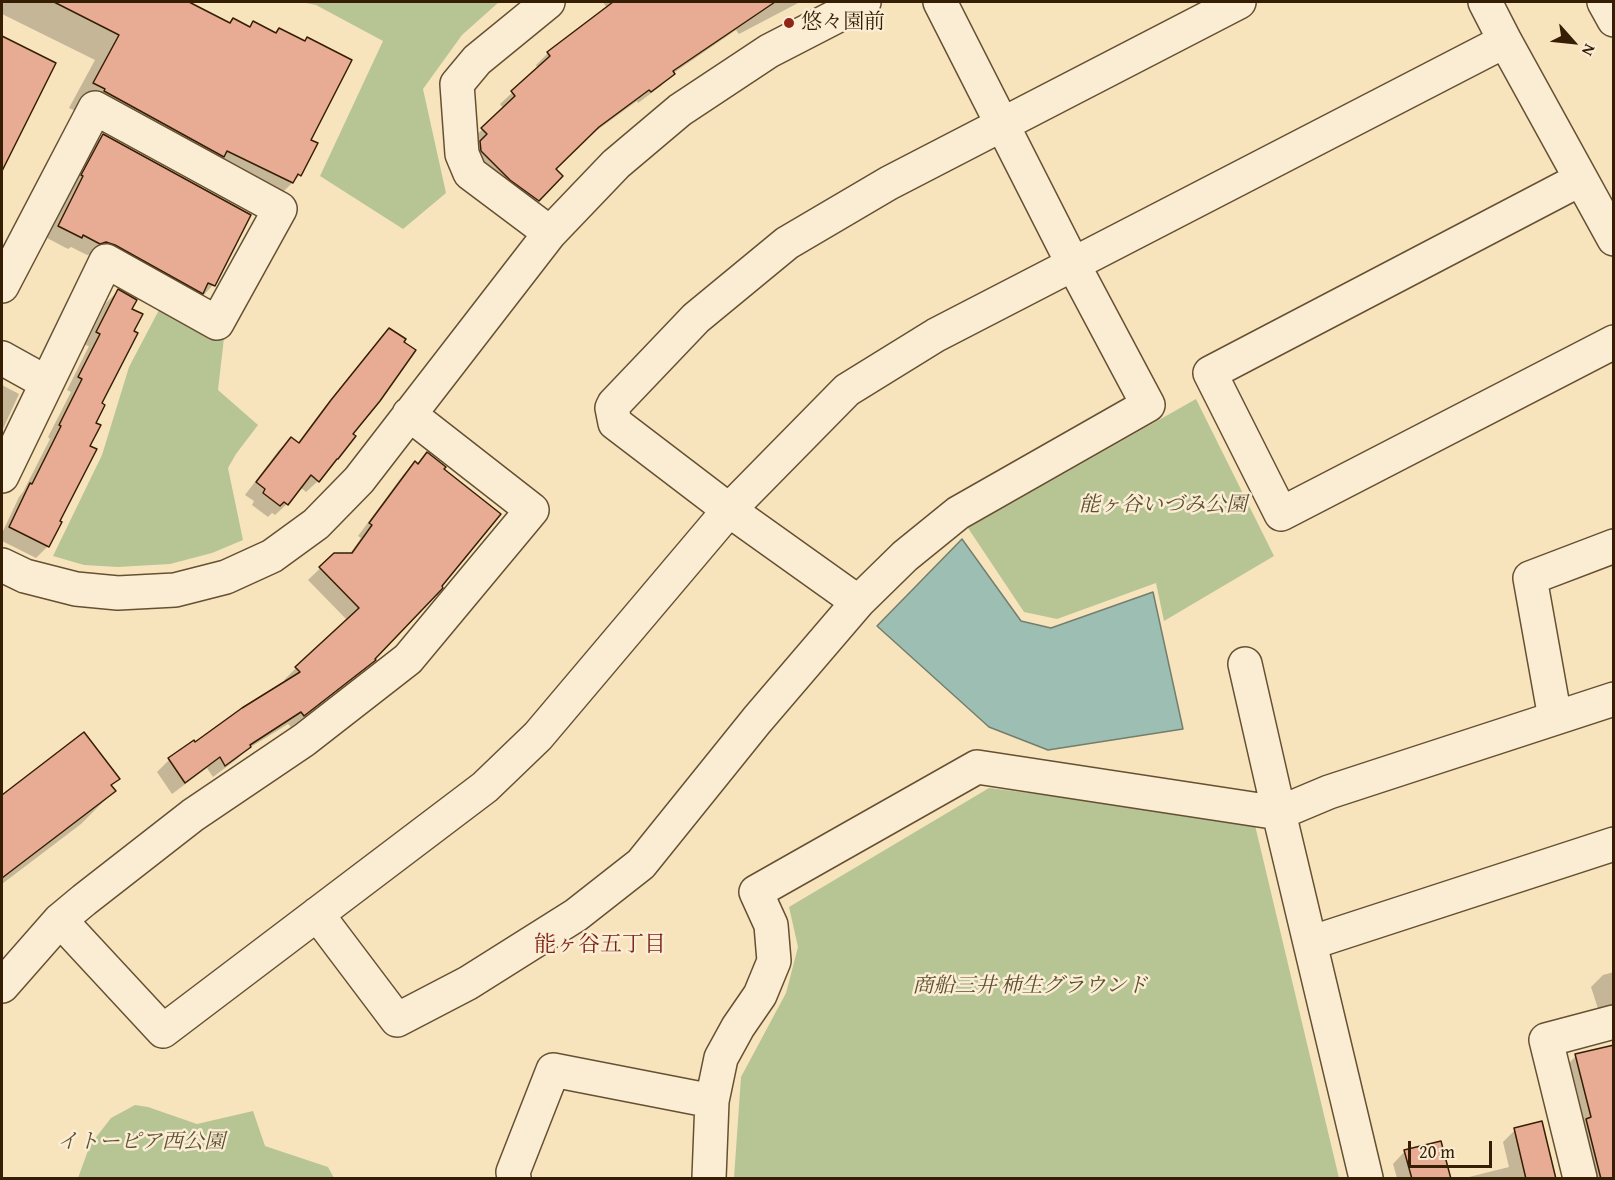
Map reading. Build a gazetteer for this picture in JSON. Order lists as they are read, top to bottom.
{
  "districts": ["能ヶ谷五丁目"],
  "parks": ["能ヶ谷いづみ公園", "商船三井 柿生グラウンド", "イトーピア西公園"],
  "places": ["悠々園前"],
  "scale_bar": "20 m",
  "north": "bottom right"
}
